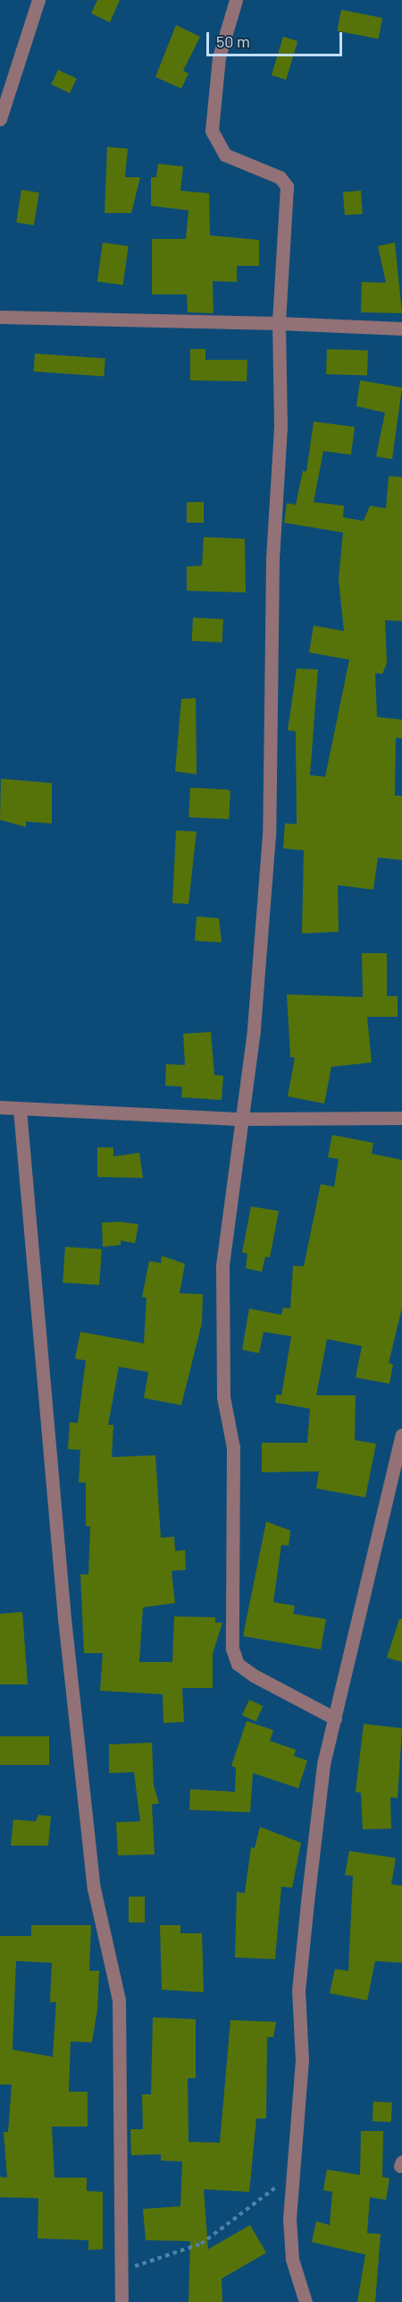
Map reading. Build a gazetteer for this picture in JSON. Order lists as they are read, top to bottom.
{
  "scale_bar": "50 m"
}
